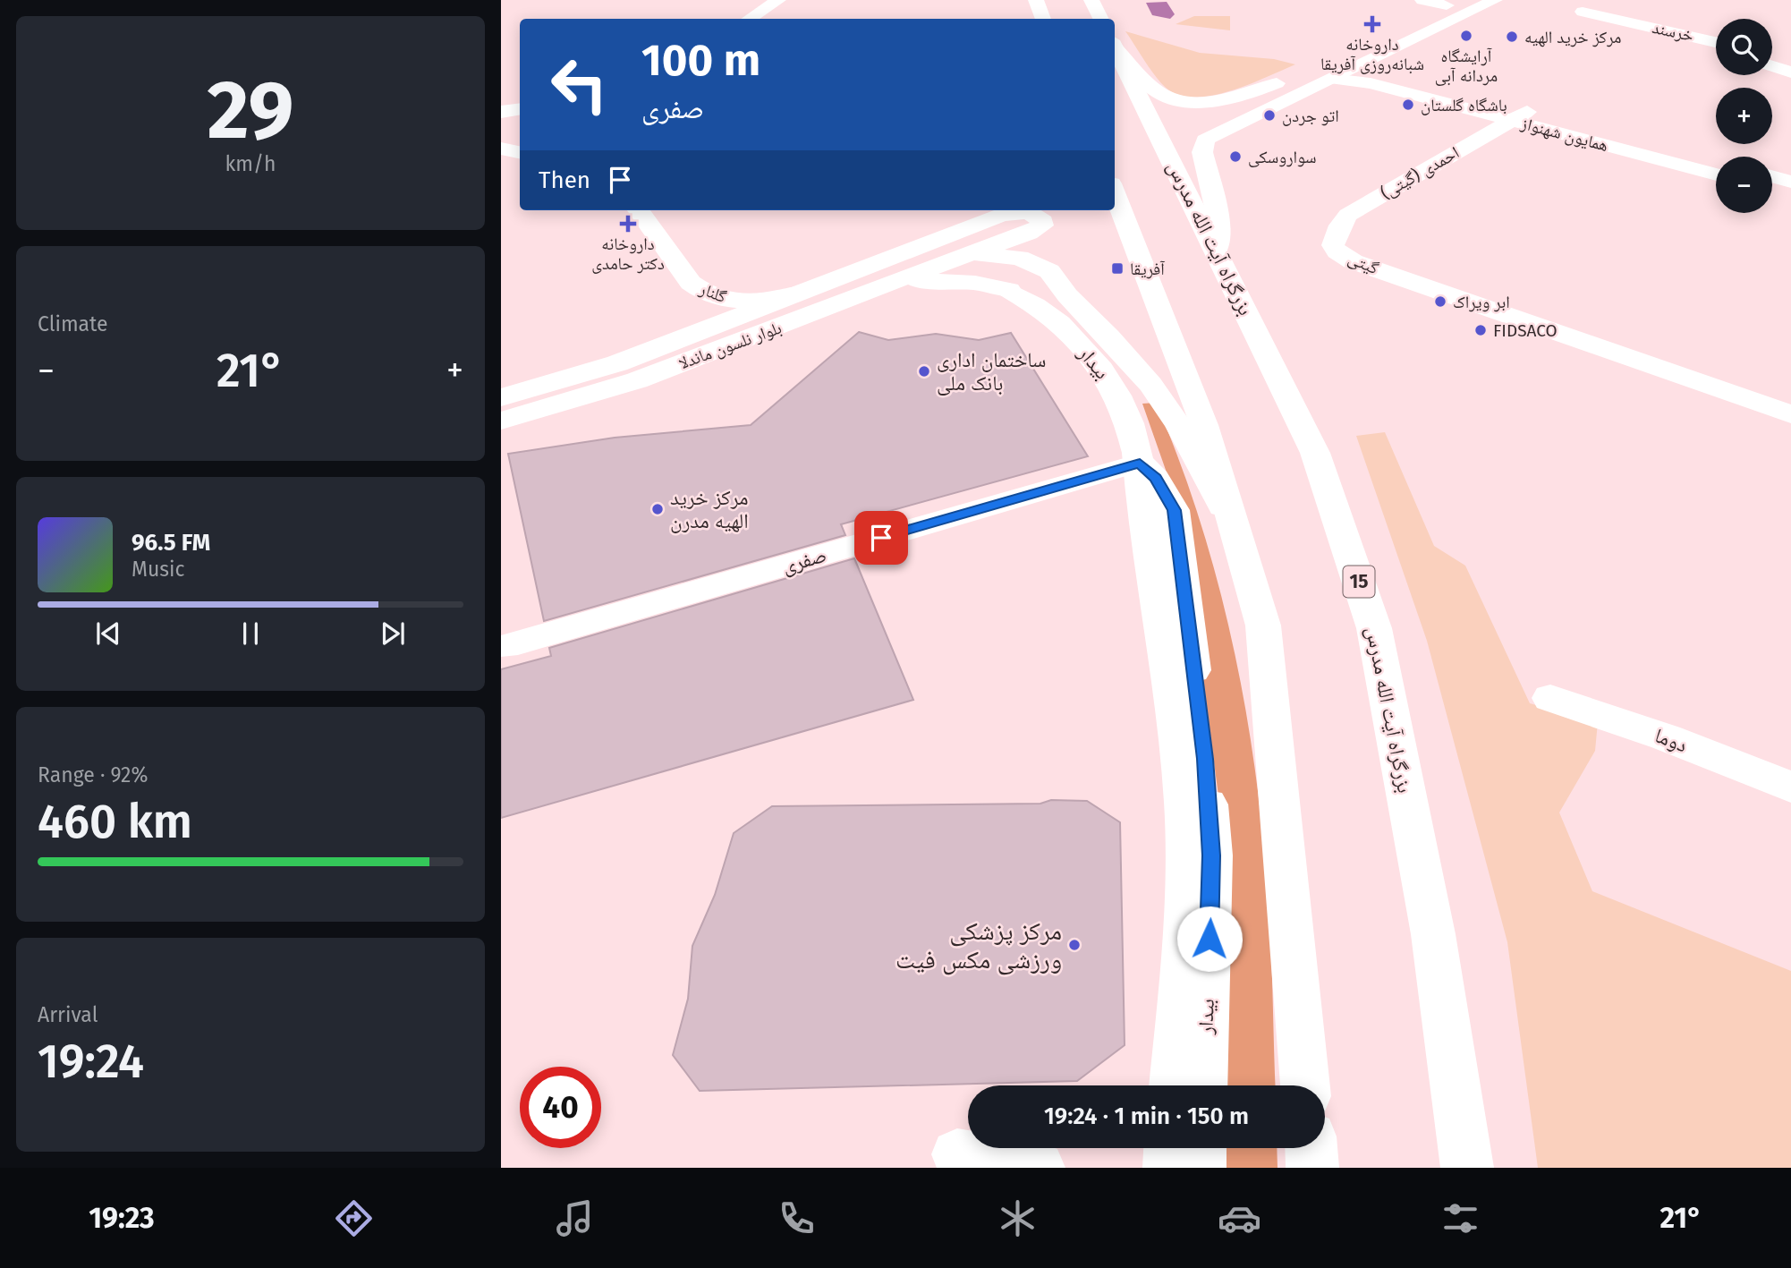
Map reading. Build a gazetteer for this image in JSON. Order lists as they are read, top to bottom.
{
  "streets": {
    "main road": [
      "خرسند",
      "همایون شهنواز",
      "احمدی (گیتی)",
      "بزرگراه آیت الله مدرس",
      "گیتی",
      "گلنار",
      "بلوار نلسون ماندلا",
      "بیدار",
      "صفری",
      "15",
      "دوما"
    ]
  },
  "crossings": [
    ["همایون شهنواز", "احمدی (گیتی)"],
    ["احمدی (گیتی)", "گیتی"],
    ["گلنار", "بلوار نلسون ماندلا"],
    ["بیدار", "صفری"]
  ],
  "places": {
    "health": ["داروخانه شبانه‌روزی آفریقا", "داروخانه دکتر حامدی"],
    "other": [
      "آرایشگاه مردانه آبی",
      "مرکز خرید الهیه",
      "باشگاه گلستان",
      "اتو جردن",
      "سواروسکی",
      "ابر ویراک",
      "FIDSACO",
      "ساختمان اداری بانک ملی",
      "مرکز خرید الهیه مدرن",
      "مرکز پزشکی ورزشی مکس فیت"
    ],
    "transit": ["آفریقا"]
  },
  "page": {
    "tile": [
      ["29", "km/h"],
      "Climate",
      ["Range · 92%", "460 km"],
      ["Arrival", "19:24"]
    ],
    "map_buttons": ["+", "−"],
    "turn": ["100 m", "صفری"],
    "then": "Then",
    "heat": ["−", "21°", "+"],
    "song": ["96.5 FM", "Music"],
    "limit": "40",
    "trip": "19:24 · 1 min · 150 m",
    "tabs": ["19:23", "21°"]
  }
}
